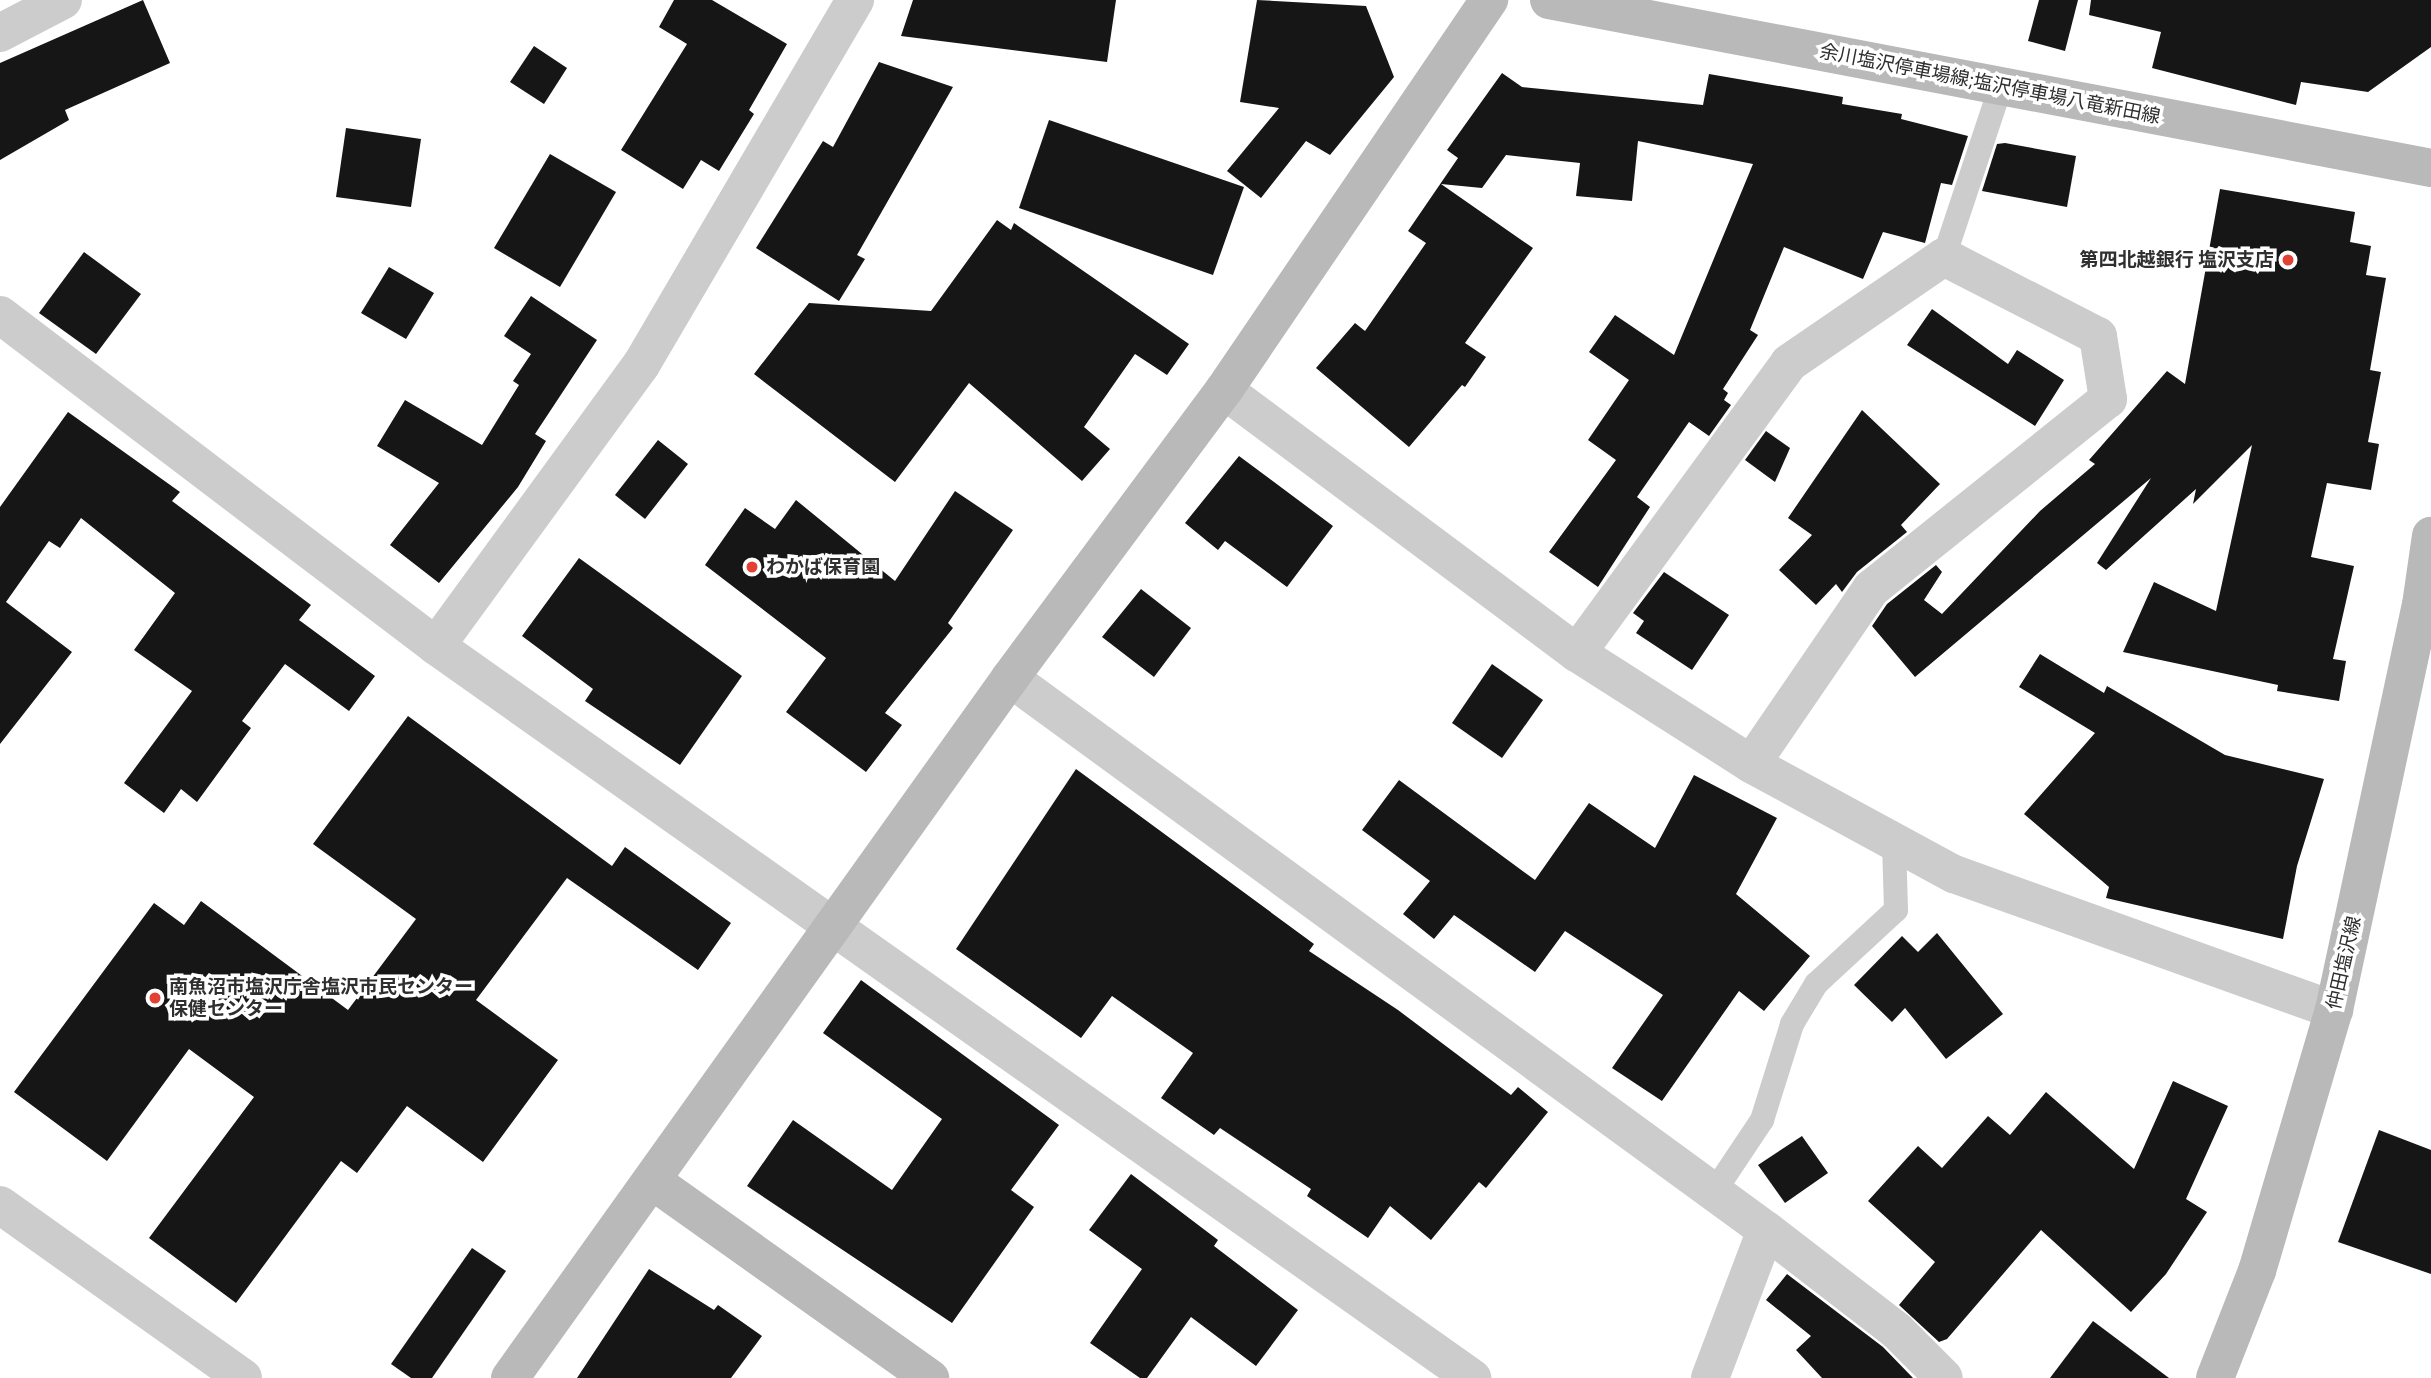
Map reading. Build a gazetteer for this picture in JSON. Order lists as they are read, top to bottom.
{
  "streets": {
    "street": ["余川塩沢停車場線;塩沢停車場八竜新田線", "仲田塩沢線"]
  },
  "places": ["第四北越銀行 塩沢支店", "わかば保育園", "南魚沼市塩沢庁舎塩沢市民センター 保健センター"]
}
